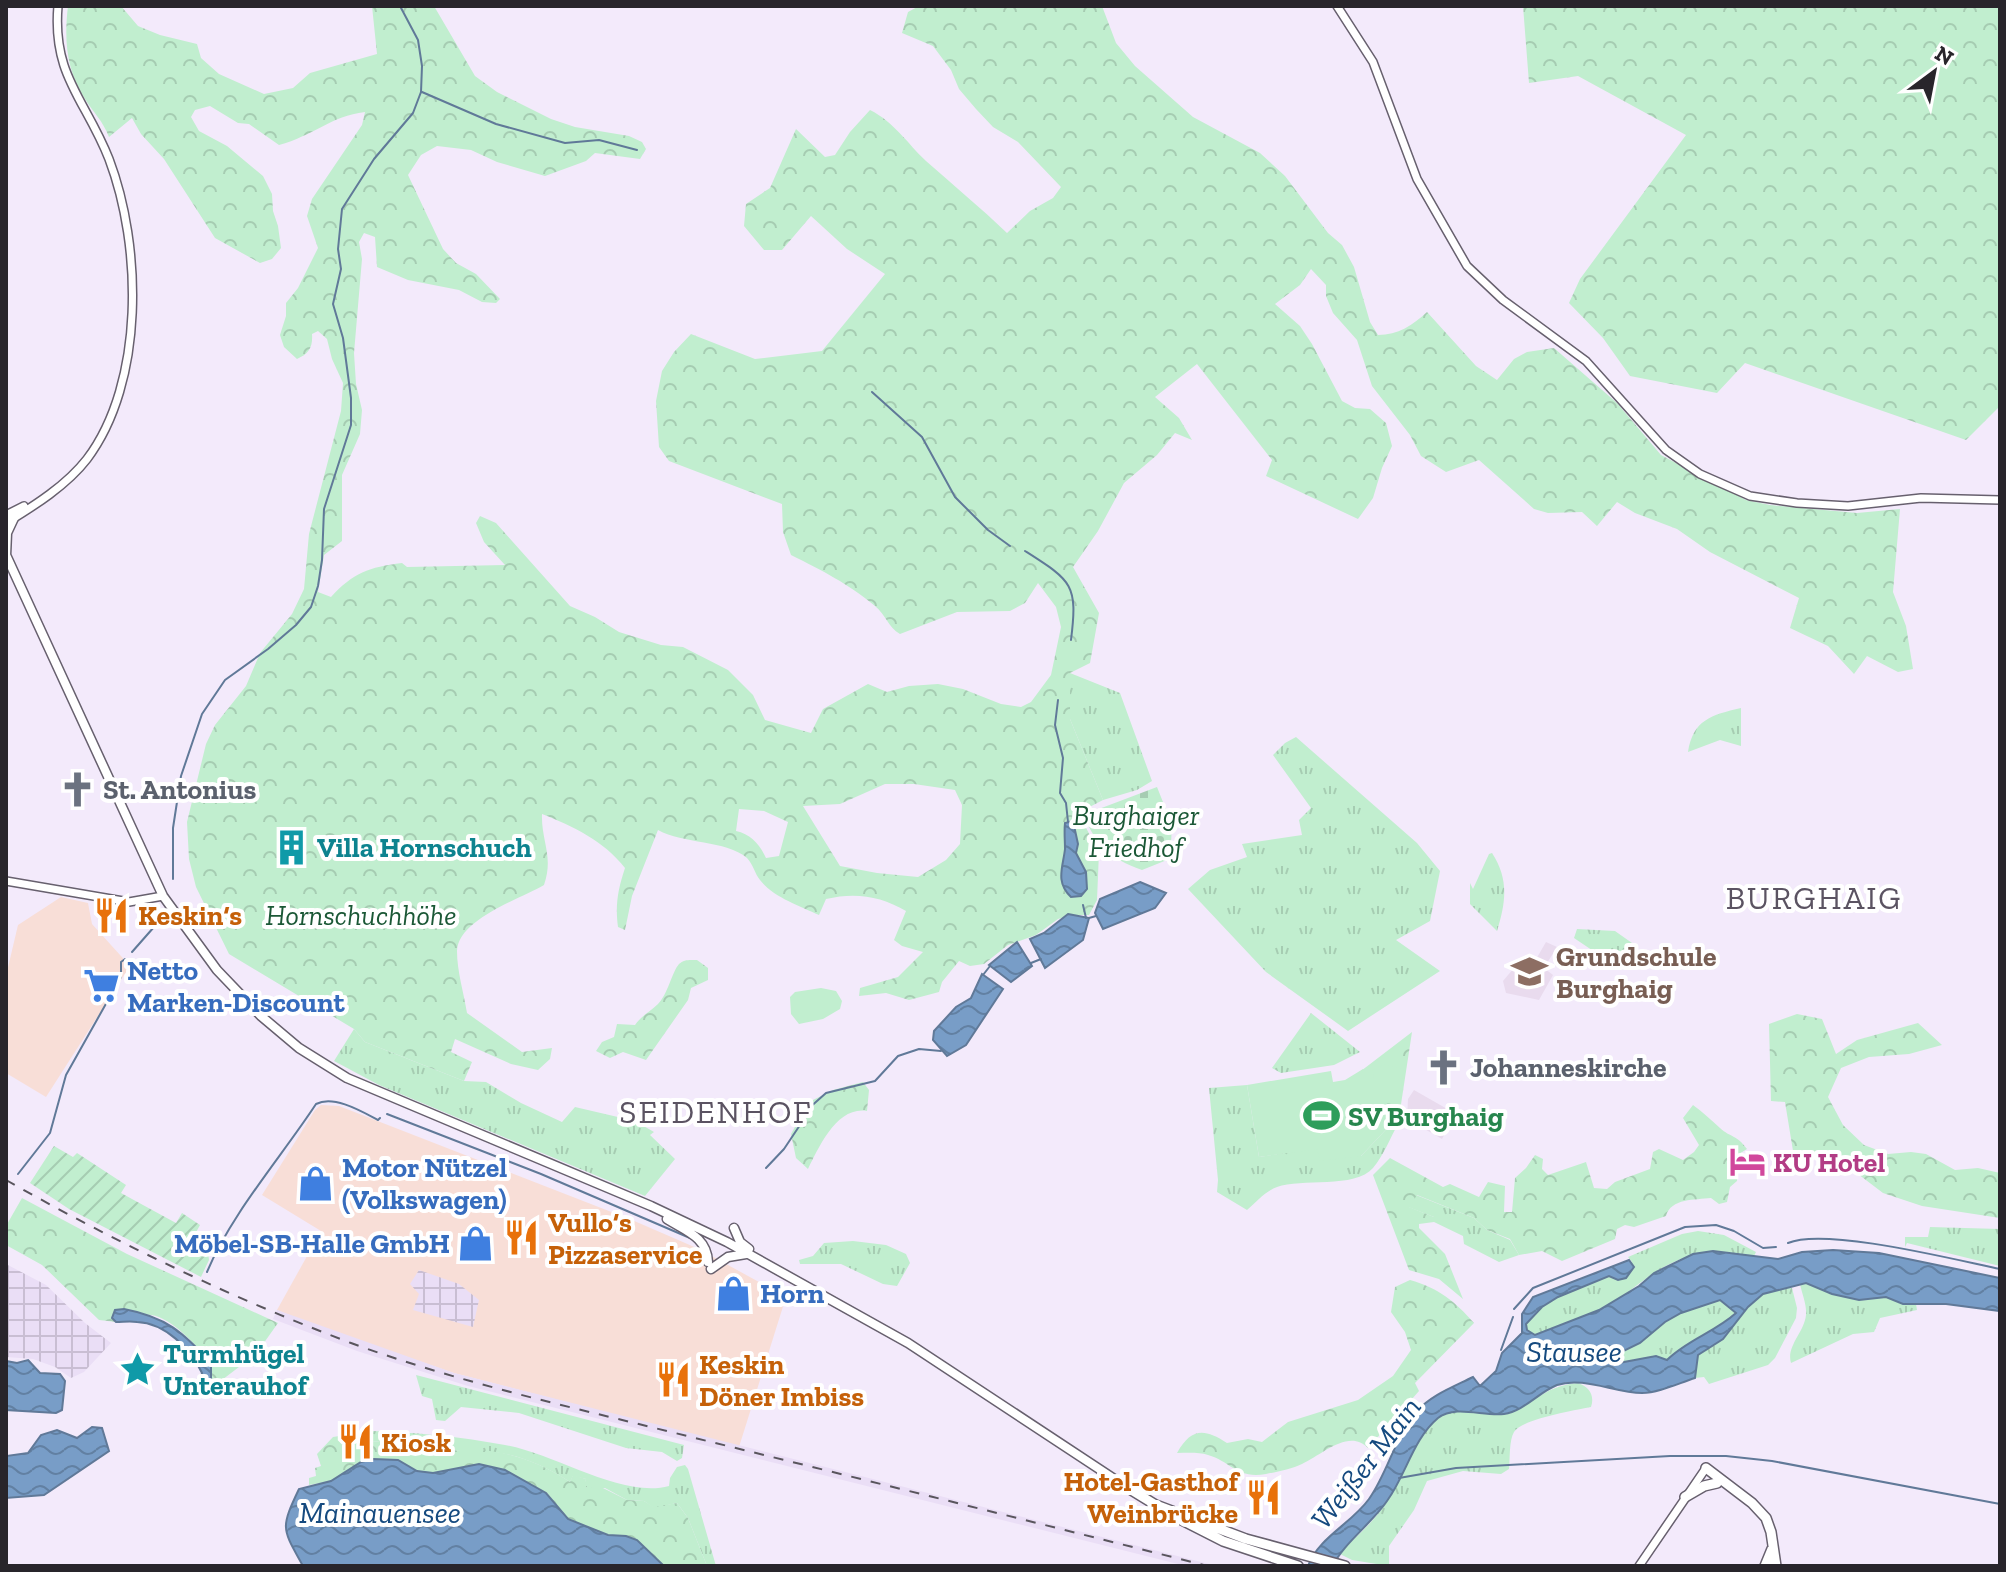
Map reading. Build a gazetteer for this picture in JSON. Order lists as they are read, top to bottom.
{
  "districts": ["BURGHAIG", "SEIDENHOF"],
  "water": ["Stausee", "Weißer Main", "Mainauensee"],
  "parks": ["Burghaiger Friedhof", "Hornschuchhöhe"],
  "places": {
    "church": ["St. Antonius", "Johanneskirche"],
    "building": ["Villa Hornschuch"],
    "restaurant": [
      "Keskin‘s",
      "Vullo‘s Pizzaservice",
      "Keskin Döner Imbiss",
      "Kiosk",
      "Hotel-Gasthof Weinbrücke"
    ],
    "school or university": ["Grundschule Burghaig"],
    "supermarket": ["Netto Marken-Discount"],
    "sports": ["SV Burghaig"],
    "hotel": ["KU Hotel"],
    "shop": ["Motor Nützel (Volkswagen)", "Möbel-SB-Halle GmbH", "Horn"],
    "place": ["Turmhügel Unterauhof"]
  },
  "north": "top right"
}
